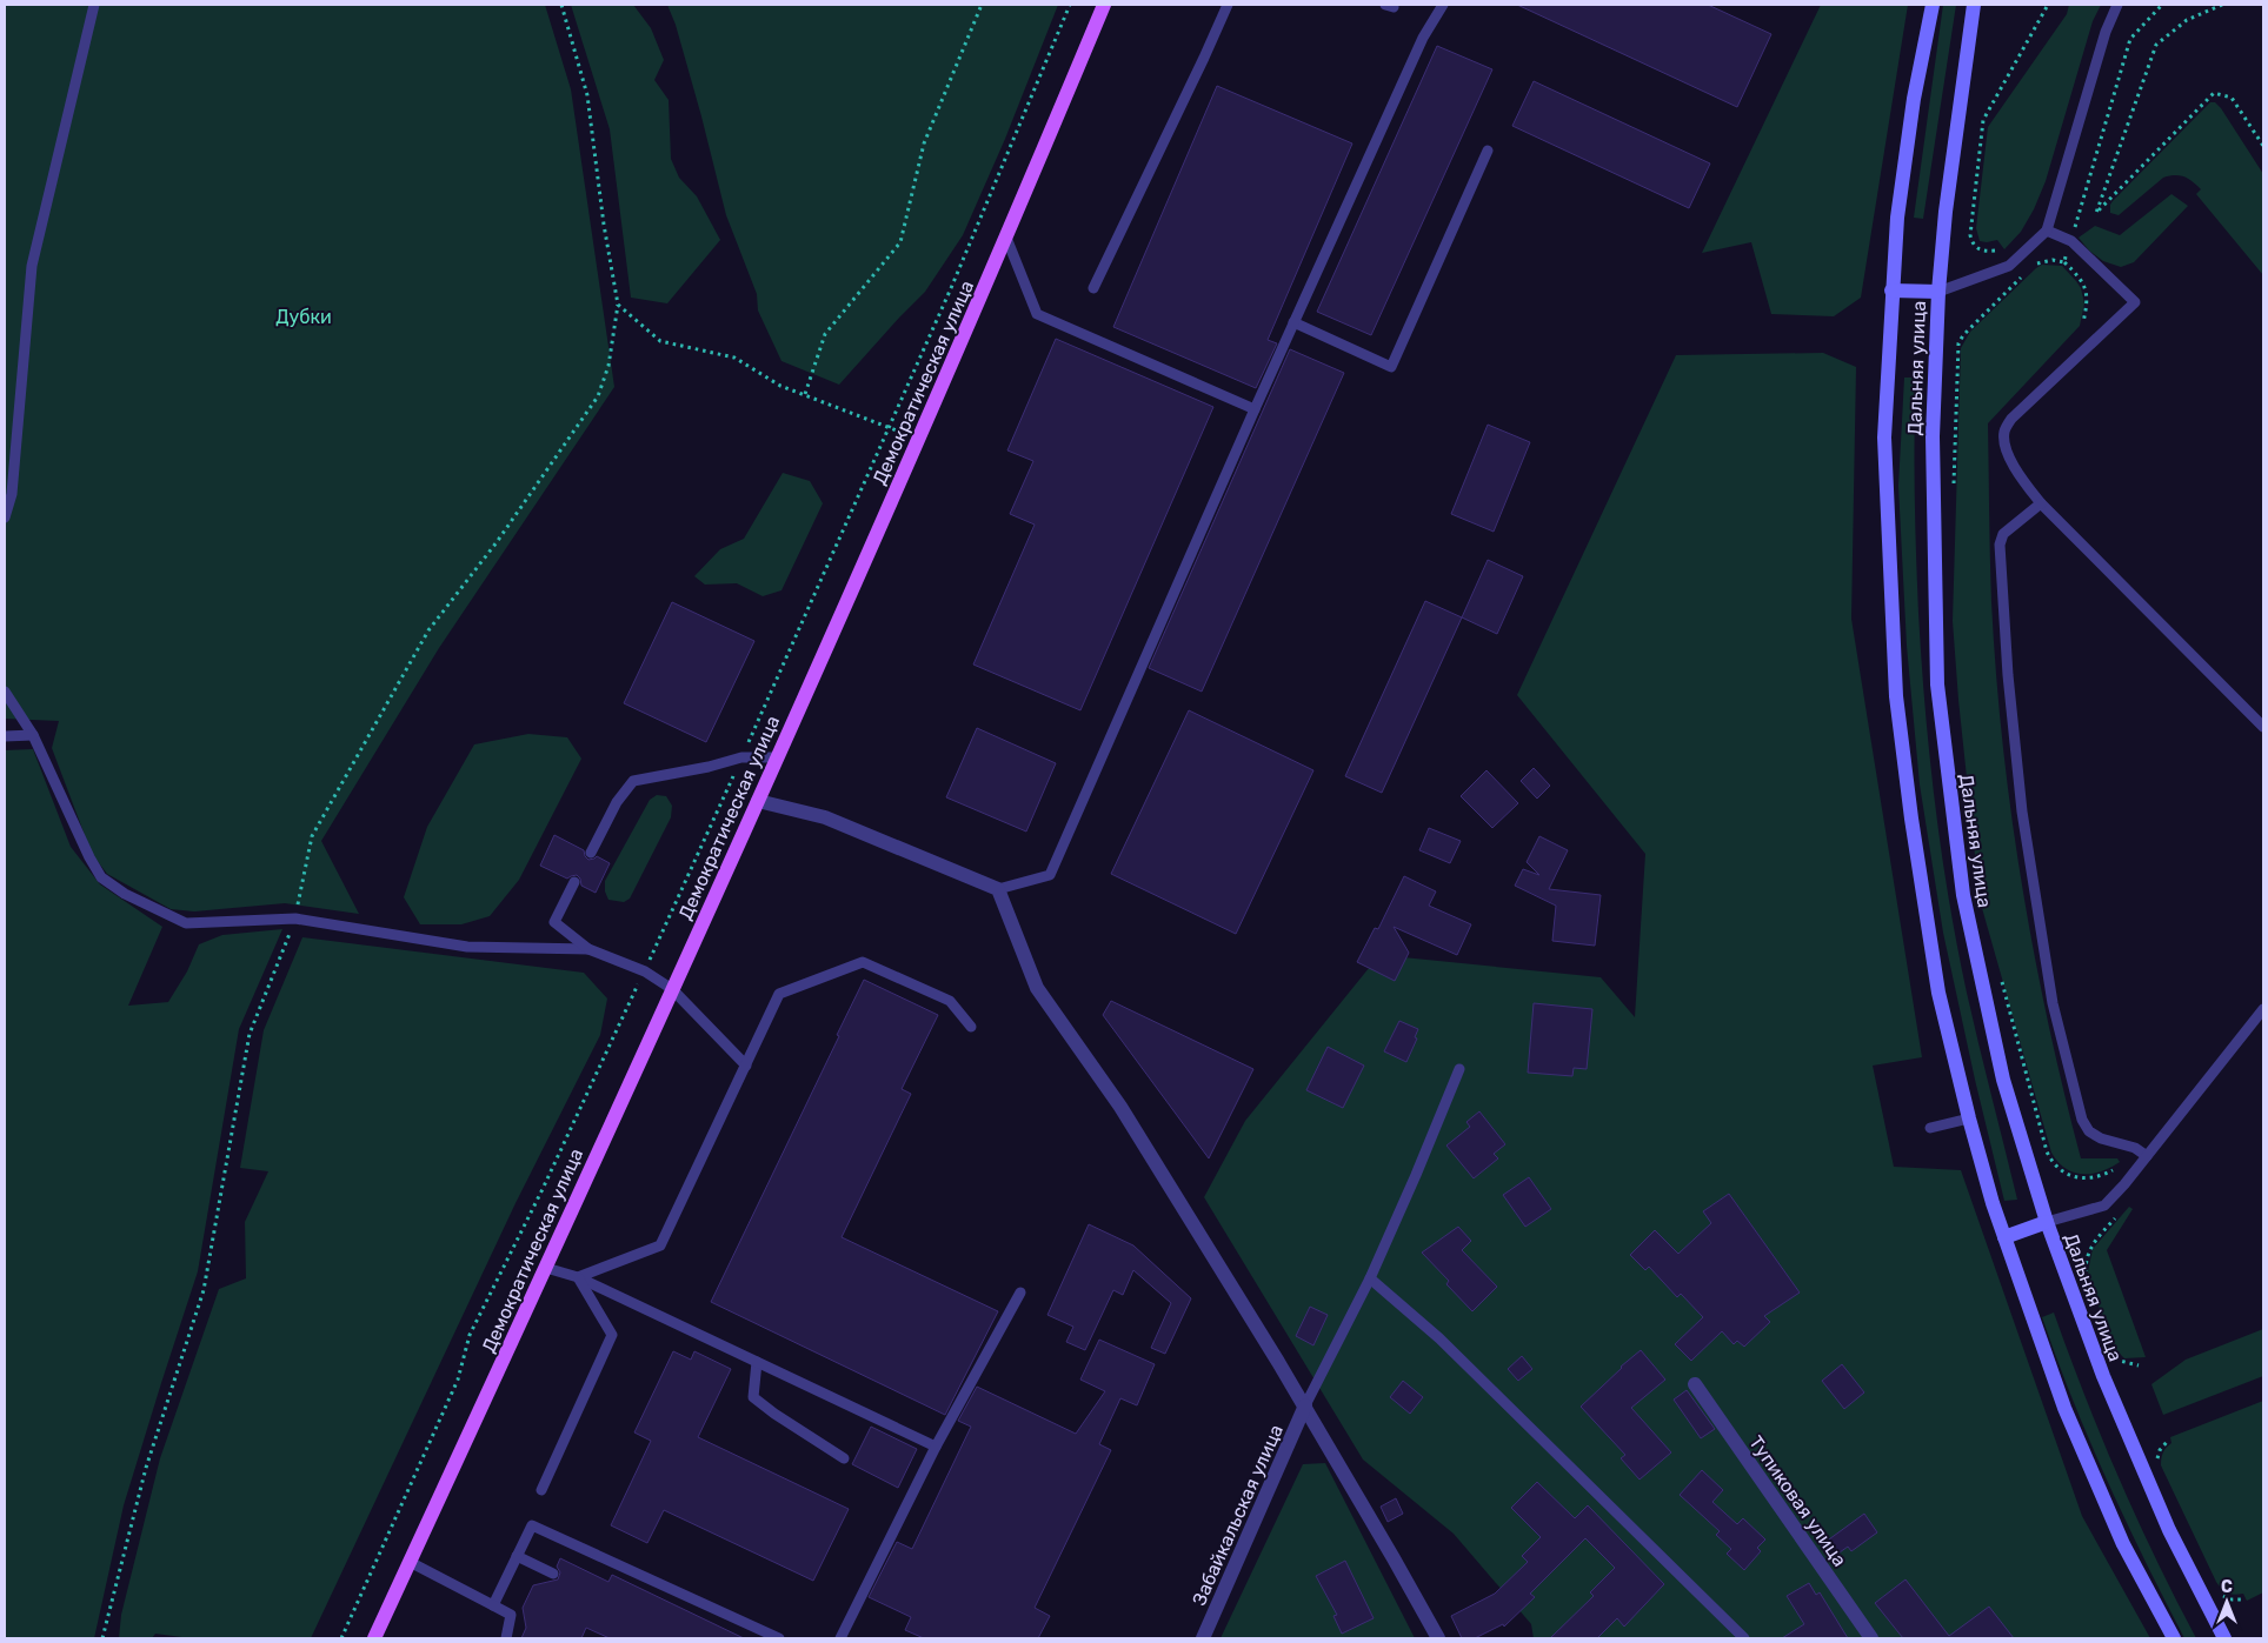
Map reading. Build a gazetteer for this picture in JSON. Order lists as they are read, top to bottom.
{
  "streets": {
    "main road": ["Дальняя улица", "Демократическая улица"],
    "street": ["Тупиковая улица", "Забайкальская улица"]
  },
  "parks": ["Дубки"],
  "north": "top"
}
